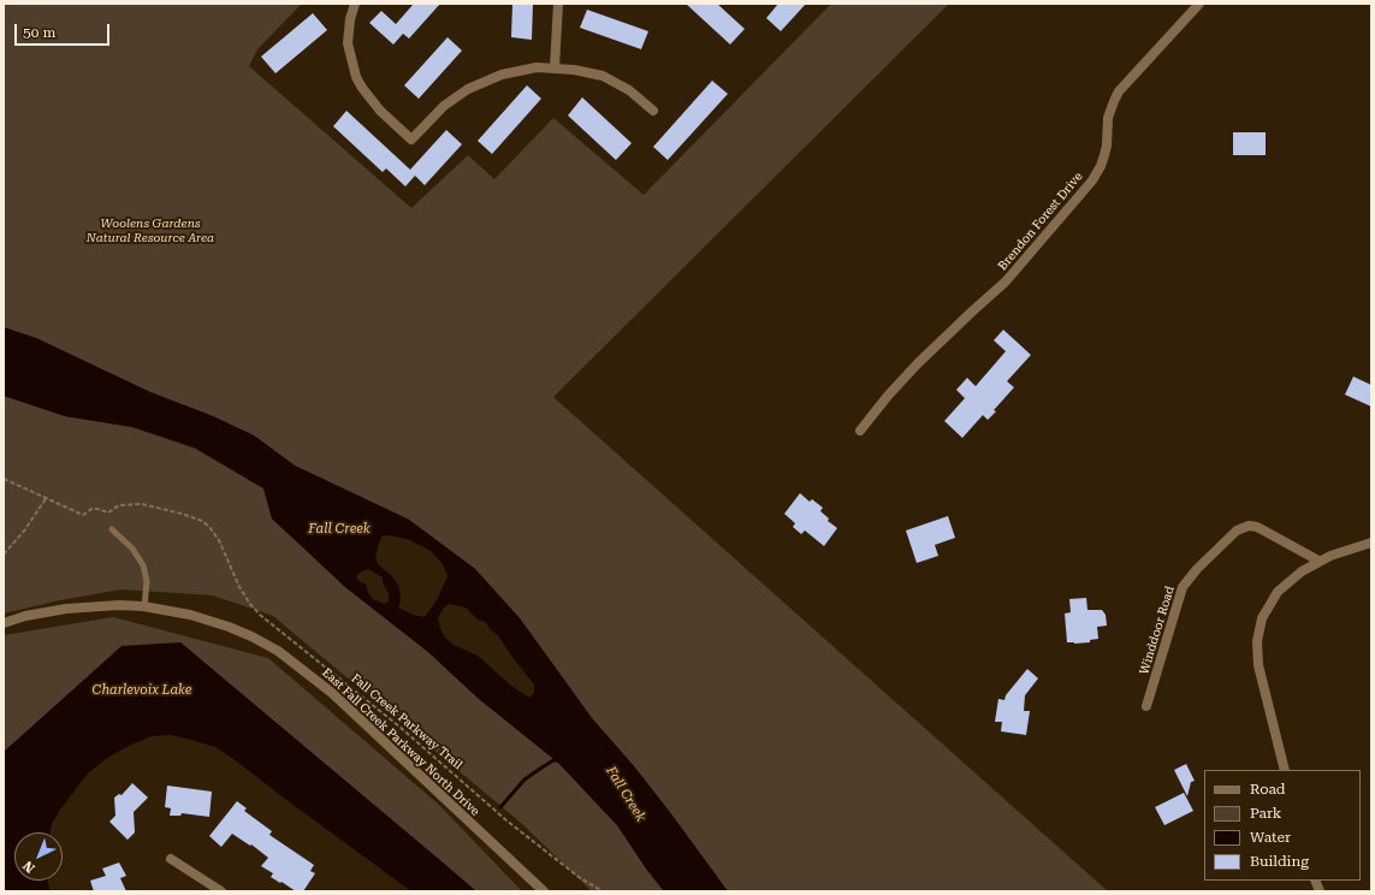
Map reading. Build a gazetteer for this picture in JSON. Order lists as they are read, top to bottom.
{
  "streets": {
    "street": ["Brendon Forest Drive", "Winddoor Road", "East Fall Creek Parkway North Drive"],
    "path": ["Fall Creek Parkway Trail"]
  },
  "water": ["Fall Creek", "Charlevoix Lake"],
  "parks": ["Woolens Gardens Natural Resource Area"],
  "legend": [
    "Road",
    "Park",
    "Water",
    "Building"
  ],
  "scale_bar": "50 m",
  "north": "bottom left"
}
